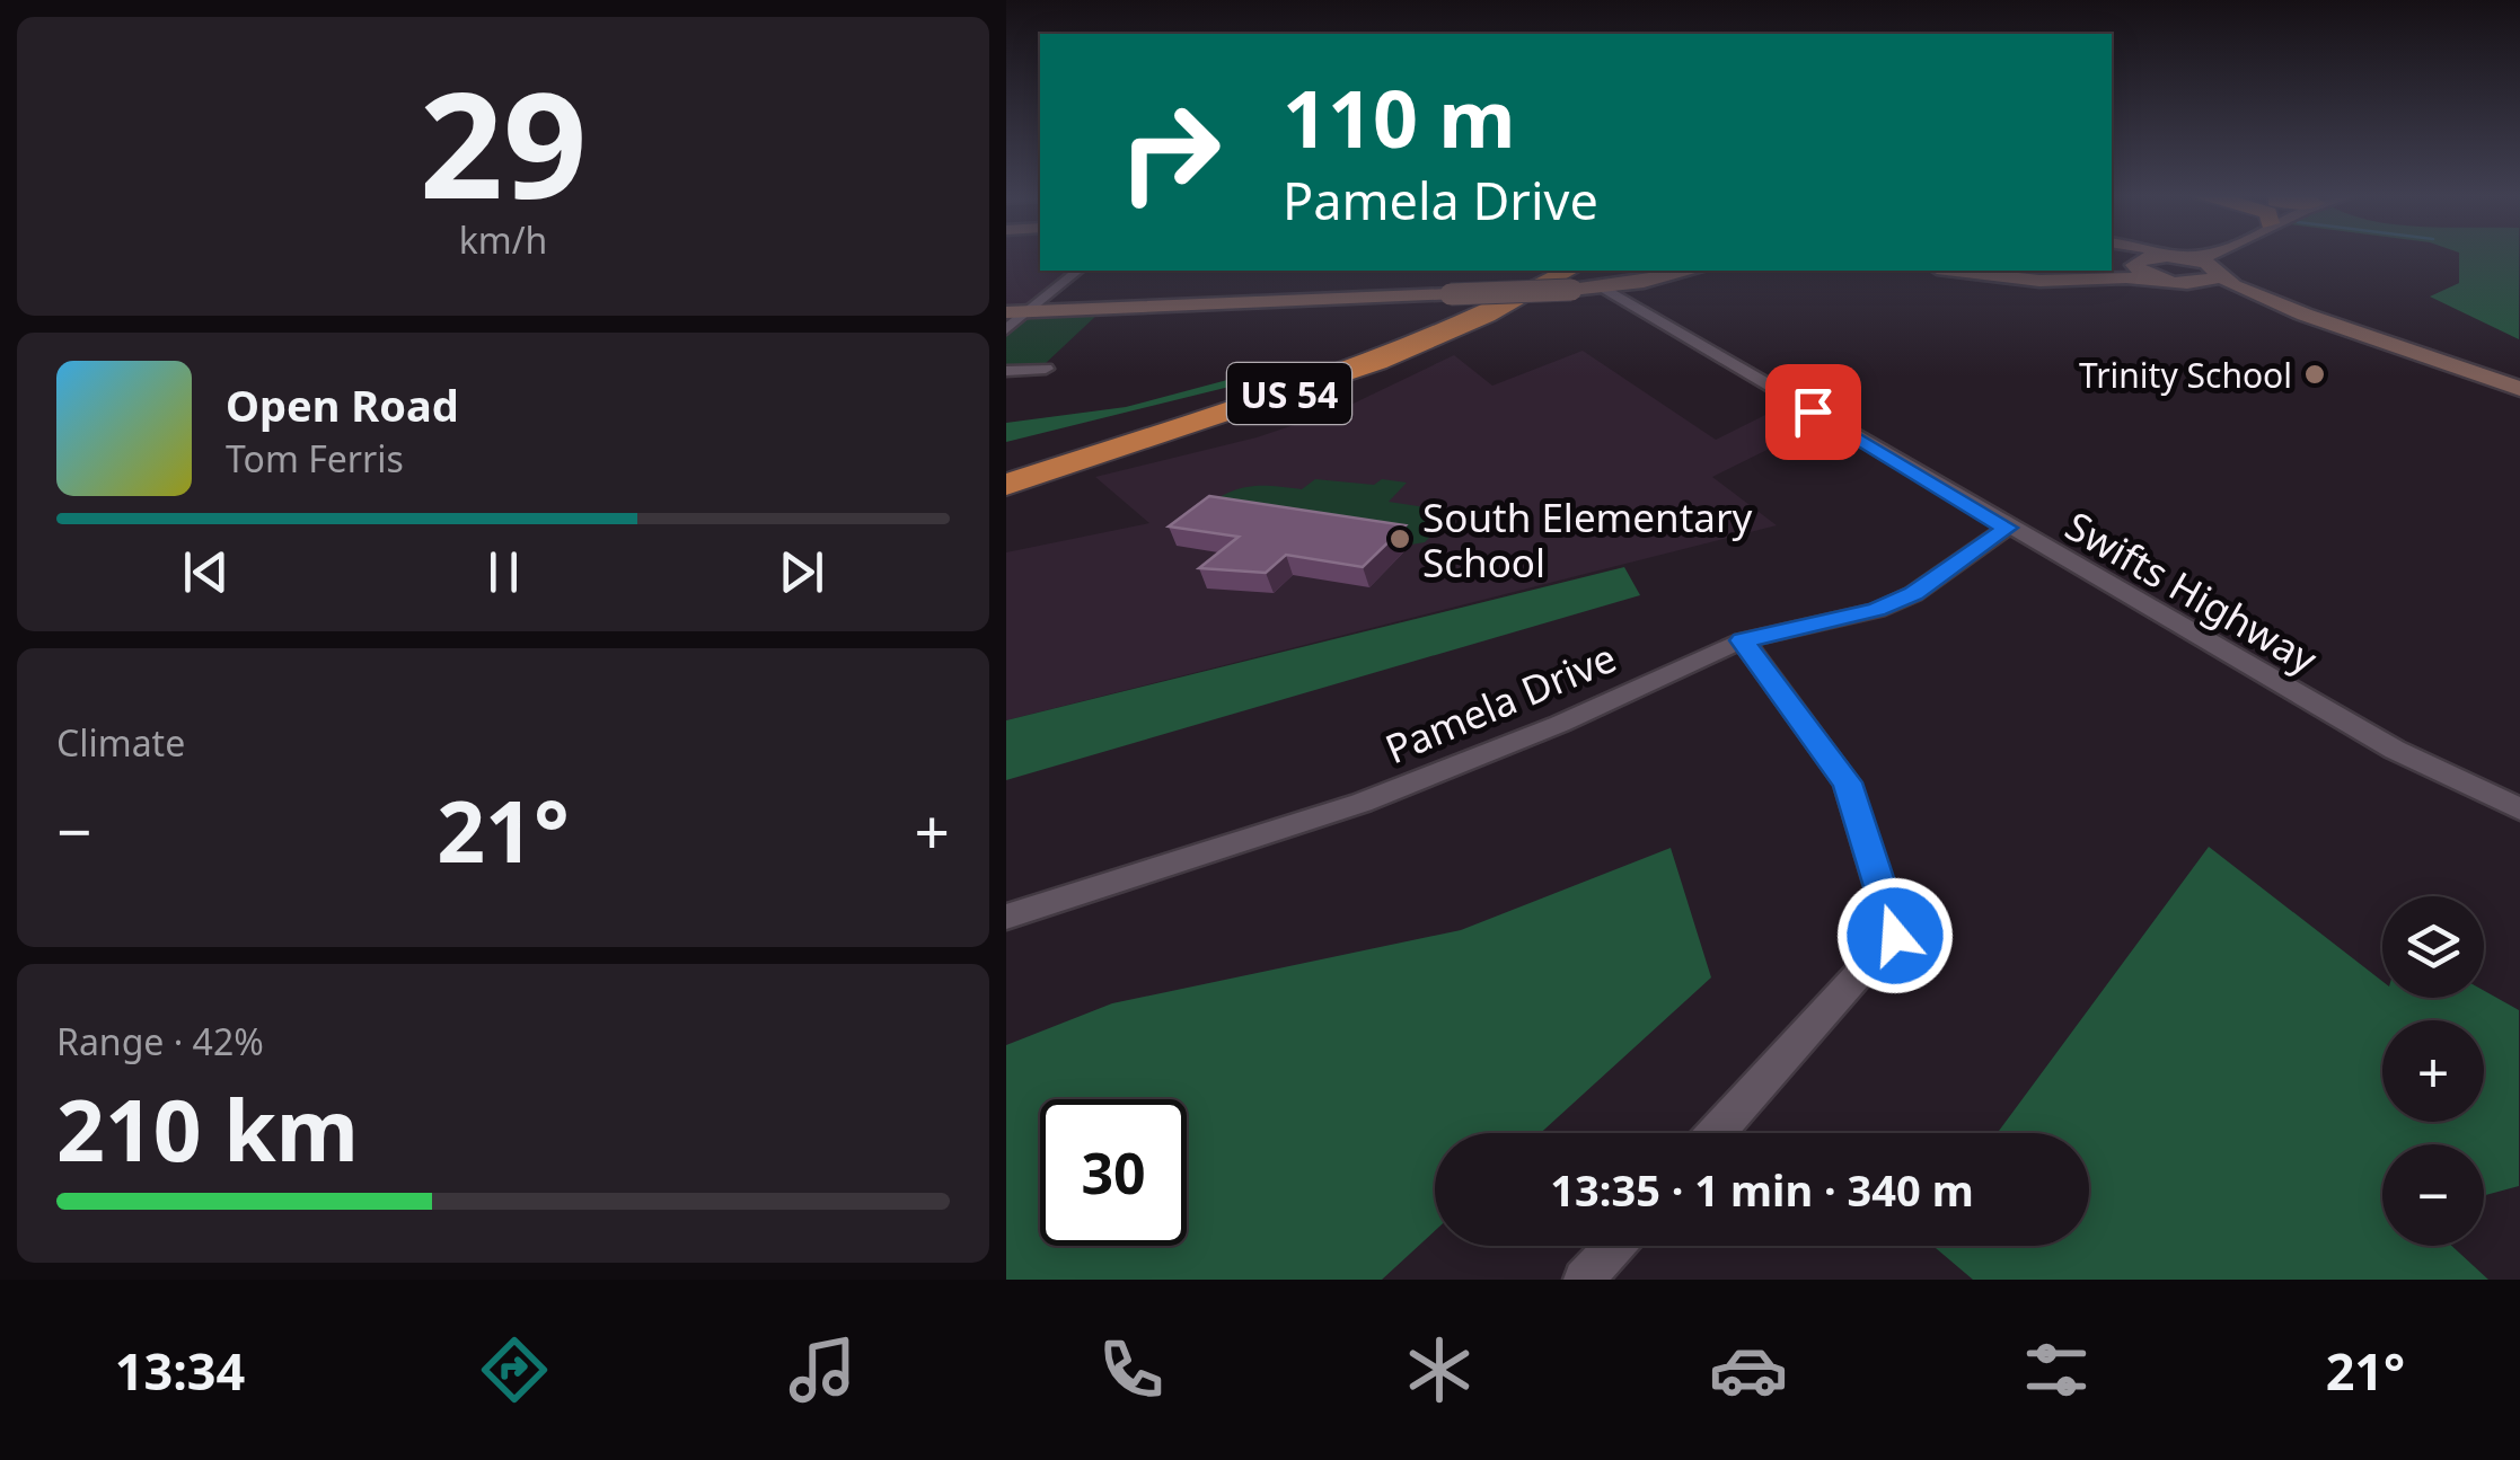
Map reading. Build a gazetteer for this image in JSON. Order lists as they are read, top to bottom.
{
  "streets": {
    "highway": ["US 54"],
    "street": ["Swifts Highway", "Pamela Drive"]
  },
  "crossings": [
    ["Swifts Highway", "Pamela Drive"]
  ],
  "places": ["Trinity School", "South Elementary School"],
  "page": {
    "tile": [
      ["29", "km/h"],
      "Climate",
      ["Range · 42%", "210 km"]
    ],
    "turn": ["110 m", "Pamela Drive"],
    "song": ["Open Road", "Tom Ferris"],
    "heat": ["−", "21°", "+"],
    "map_buttons": ["+", "−"],
    "limit": "30",
    "trip": "13:35 · 1 min · 340 m",
    "tabs": ["13:34", "21°"]
  }
}
